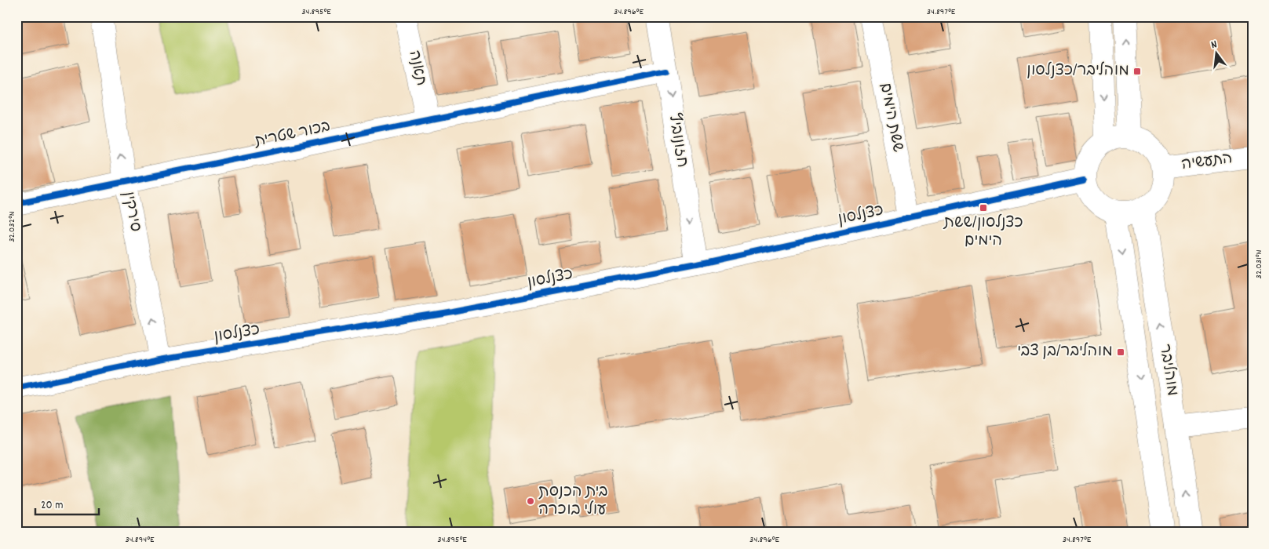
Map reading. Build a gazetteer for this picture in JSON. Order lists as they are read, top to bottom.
{
  "streets": {
    "street": [
      "תאנה",
      "ששת הימים",
      "בכור שטרית",
      "חזונוביץ",
      "התעשיה",
      "סירקין",
      "כצנלסון",
      "מוהליבר"
    ]
  },
  "crossings": [
    ["תאנה", "בכור שטרית"],
    ["ששת הימים", "כצנלסון"],
    ["בכור שטרית", "חזונוביץ"],
    ["בכור שטרית", "סירקין"],
    ["חזונוביץ", "כצנלסון"],
    ["התעשיה", "כצנלסון"],
    ["התעשיה", "מוהליבר"],
    ["סירקין", "כצנלסון"],
    ["כצנלסון", "מוהליבר"]
  ],
  "one_way": ["חזונוביץ", "סירקין"],
  "places": {
    "transit": ["מוהליבר/כצנלסון", "כצנלסון/ששת הימים", "מוהליבר/בן צבי"],
    "other": ["בית הכנסת עולי בוכרה"]
  },
  "scale_bar": "20 m",
  "north": "top",
  "coordinates": [
    "34.895°E",
    "34.896°E",
    "34.897°E",
    "32.032°N",
    "32.031°N",
    "34.894°E"
  ]
}
